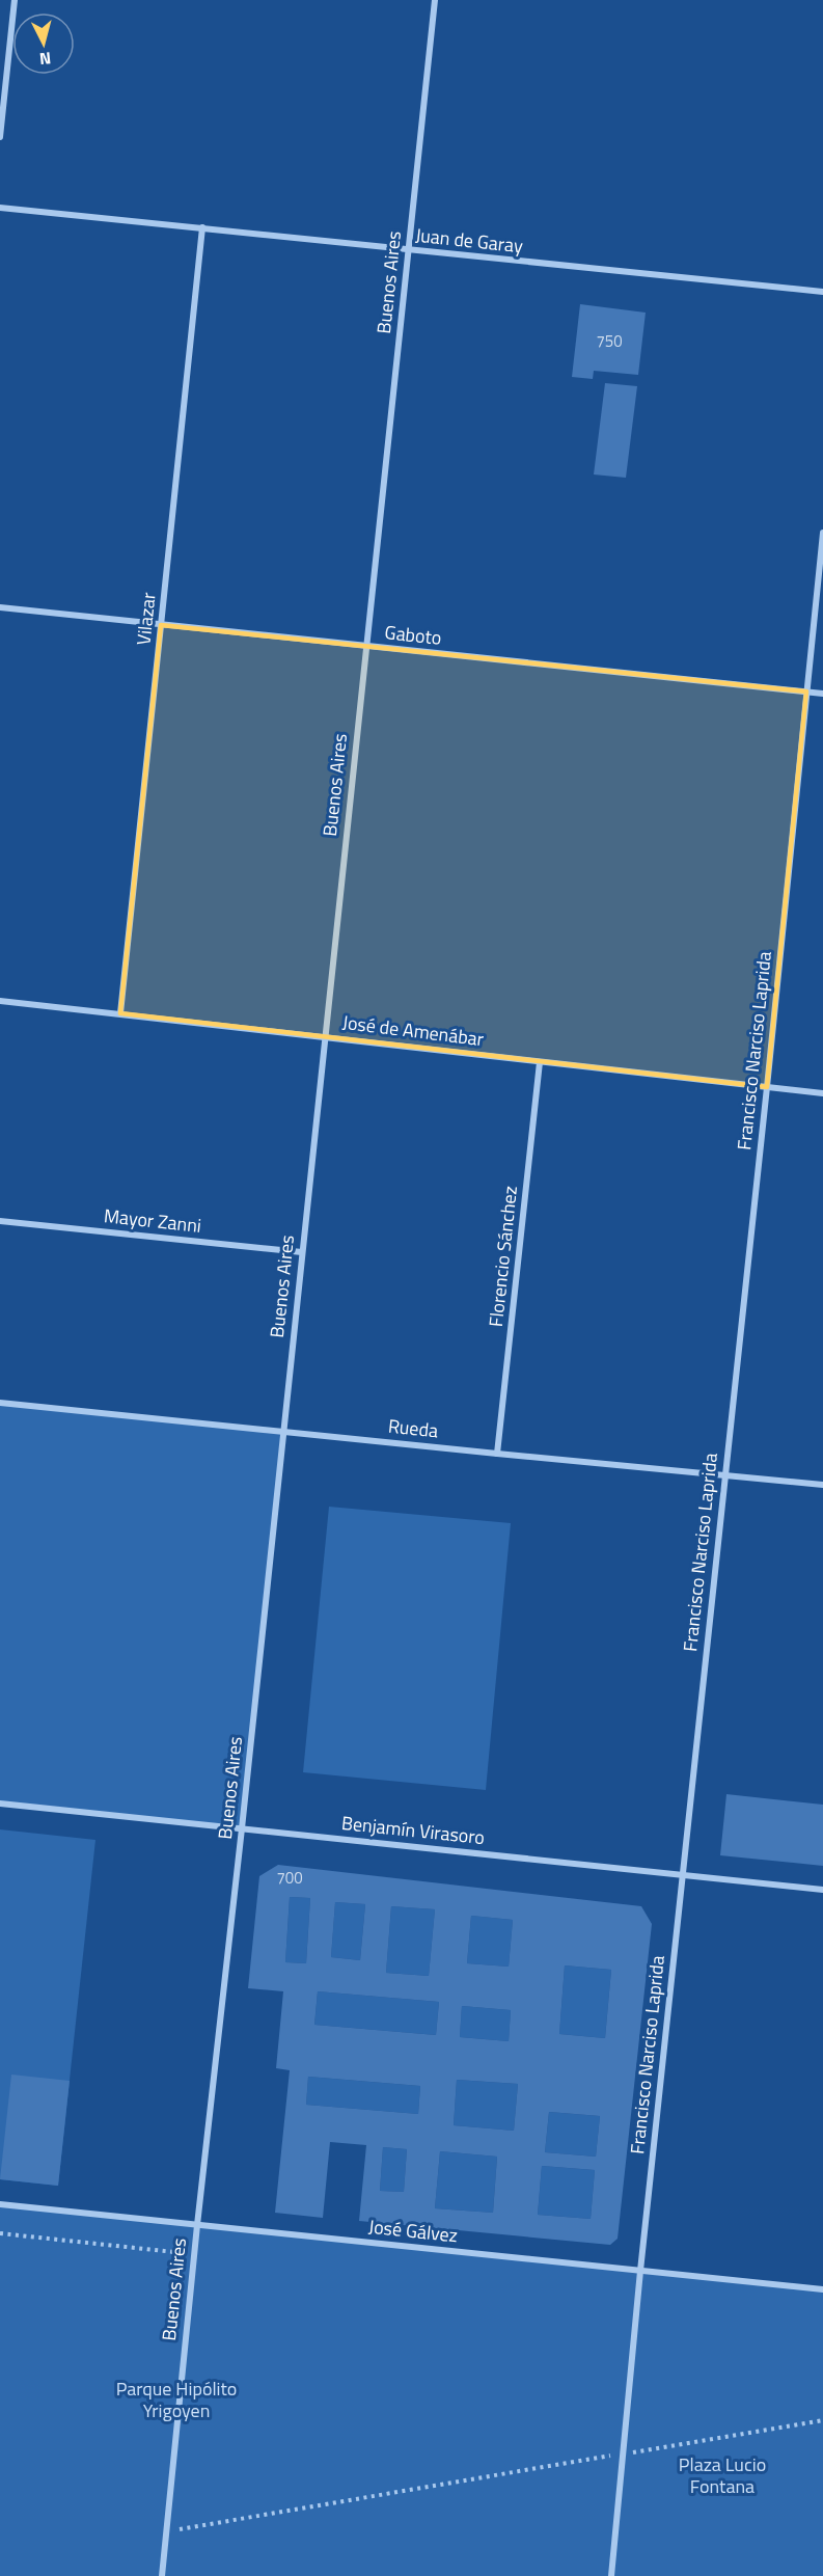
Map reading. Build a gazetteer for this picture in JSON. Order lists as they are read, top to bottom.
{
  "streets": {
    "street": [
      "Juan de Garay",
      "Buenos Aires",
      "Vilazar",
      "Gaboto",
      "José de Amenábar",
      "Francisco Narciso Laprida",
      "Mayor Zanni",
      "Florencio Sánchez",
      "Rueda",
      "Benjamín Virasoro",
      "José Gálvez"
    ]
  },
  "crossings": [
    ["Juan de Garay", "Buenos Aires"],
    ["Juan de Garay", "Vilazar"],
    ["Buenos Aires", "Gaboto"],
    ["Buenos Aires", "José de Amenábar"],
    ["Buenos Aires", "Mayor Zanni"],
    ["Buenos Aires", "Rueda"],
    ["Buenos Aires", "Benjamín Virasoro"],
    ["Buenos Aires", "José Gálvez"],
    ["Vilazar", "Gaboto"],
    ["Vilazar", "José de Amenábar"],
    ["Gaboto", "Francisco Narciso Laprida"],
    ["José de Amenábar", "Francisco Narciso Laprida"],
    ["José de Amenábar", "Florencio Sánchez"],
    ["Francisco Narciso Laprida", "Rueda"],
    ["Francisco Narciso Laprida", "Benjamín Virasoro"],
    ["Francisco Narciso Laprida", "José Gálvez"],
    ["Florencio Sánchez", "Rueda"]
  ],
  "parks": ["Parque Hipólito Yrigoyen", "Plaza Lucio Fontana"],
  "house_numbers": ["750", "700"],
  "north": "bottom"
}
